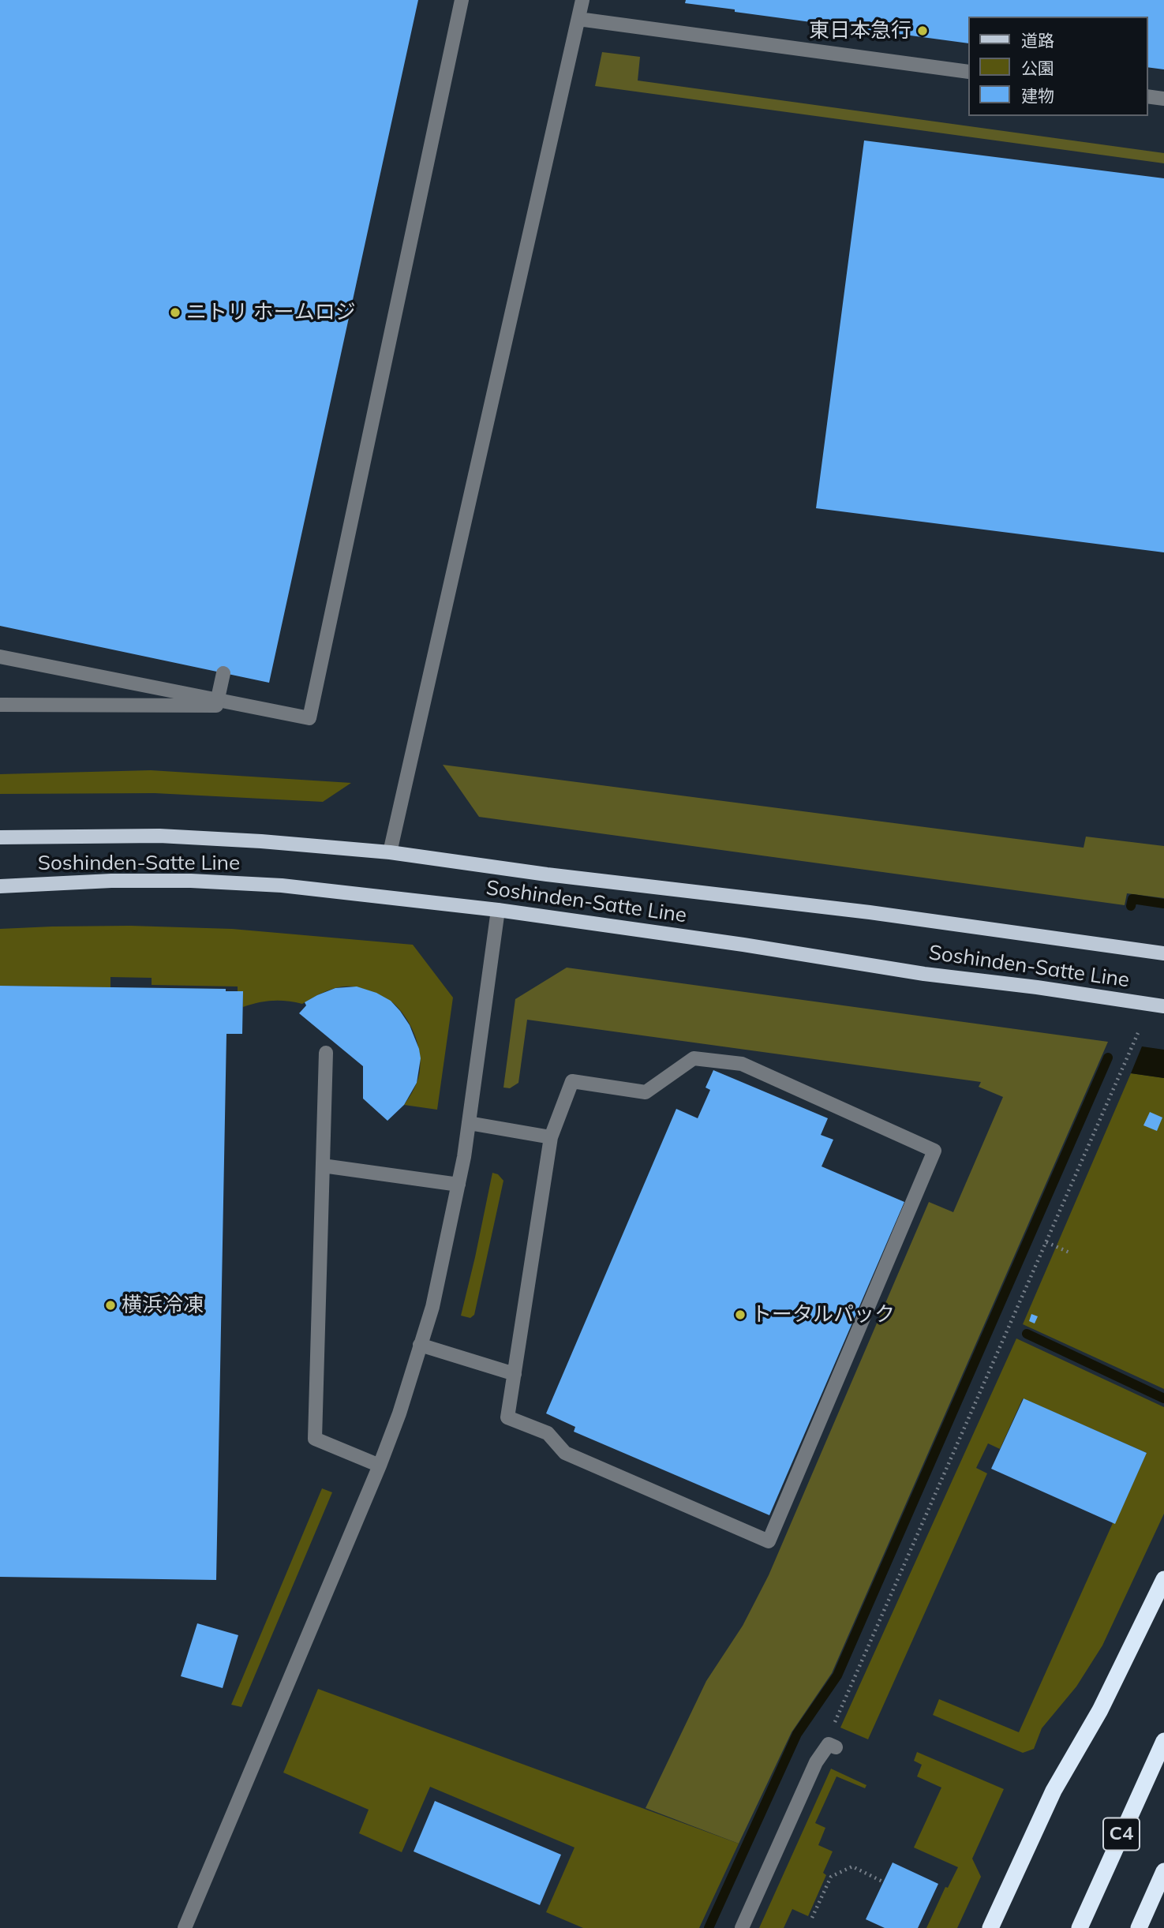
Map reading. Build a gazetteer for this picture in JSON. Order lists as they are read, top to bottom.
{
  "streets": {
    "highway": ["C4"],
    "main road": ["Soshinden-Satte Line"]
  },
  "places": [
    "東日本急行",
    "ニトリ ホームロジ",
    "横浜冷凍",
    "トータルパック"
  ],
  "legend": ["道路", "公園", "建物"]
}
